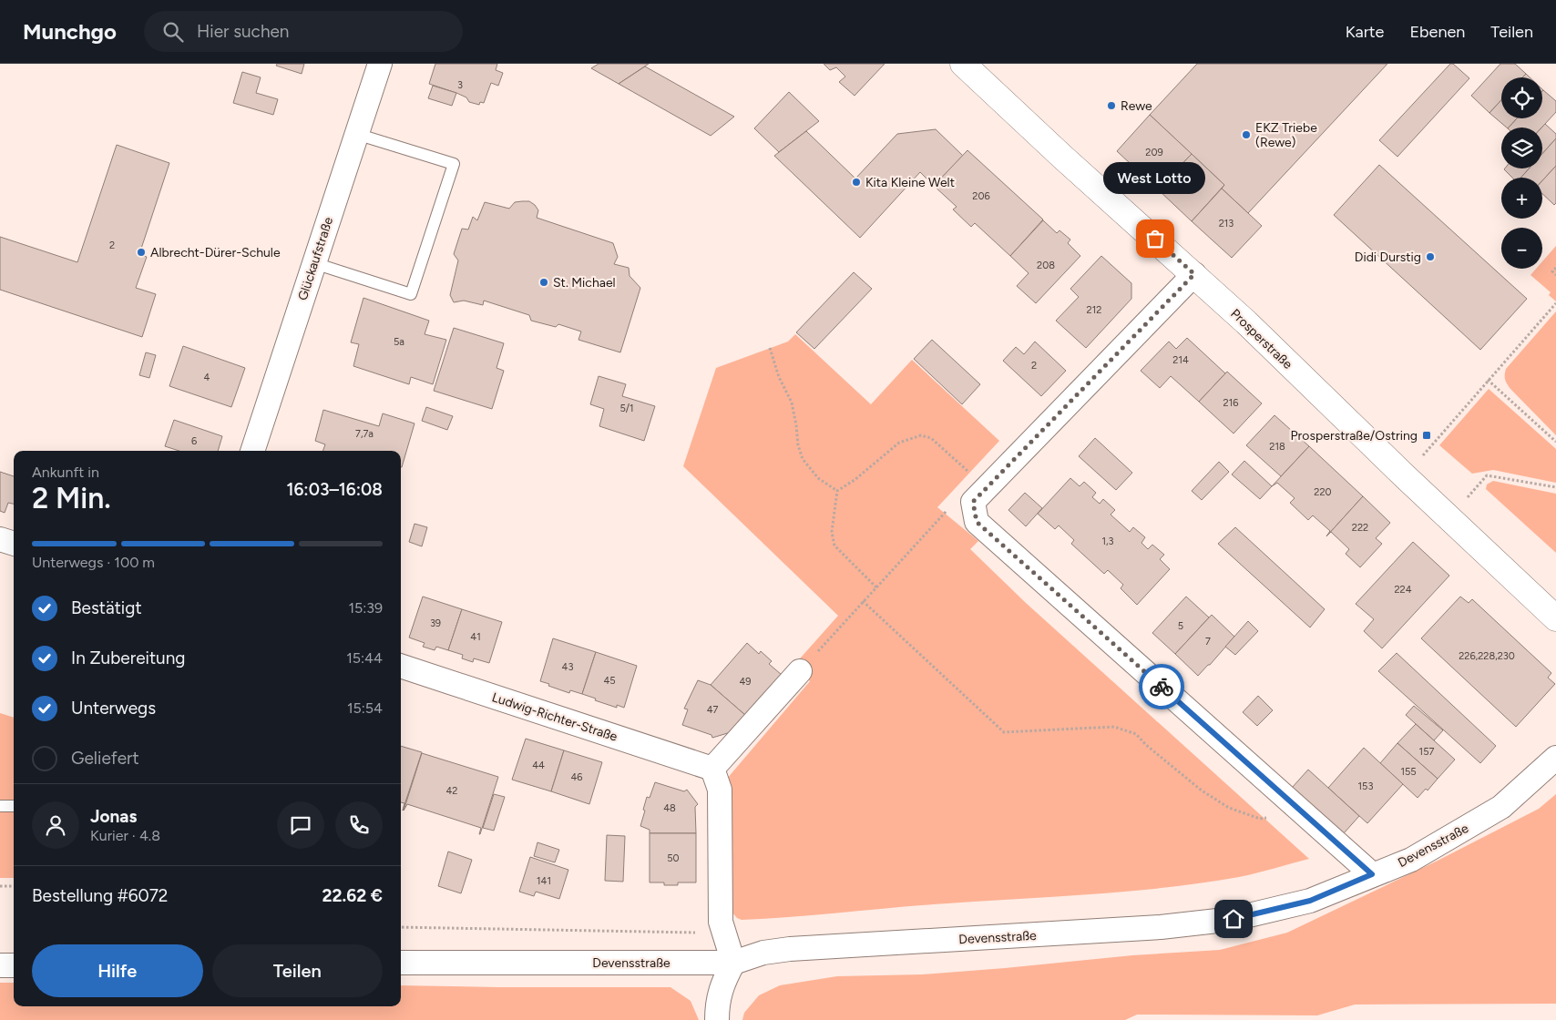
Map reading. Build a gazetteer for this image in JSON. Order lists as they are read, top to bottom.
{
  "streets": {
    "main road": ["Prosperstraße"],
    "street": ["Glückaufstraße", "Ludwig-Richter-Straße", "Devensstraße"]
  },
  "places": {
    "other": [
      "Rewe",
      "EKZ Triebe (Rewe)",
      "Kita Kleine Welt",
      "West Lotto",
      "Albrecht-Dürer-Schule",
      "Didi Durstig",
      "St. Michael"
    ],
    "transit": ["Prosperstraße/Ostring"]
  },
  "house_numbers": [
    "3",
    "209",
    "206",
    "213",
    "2",
    "208",
    "212",
    "5a",
    "214",
    "2",
    "4",
    "216",
    "5/1",
    "7,7a",
    "6",
    "218",
    "220",
    "222",
    "1,3",
    "224",
    "39",
    "5",
    "41",
    "7",
    "226,228,230",
    "43",
    "45",
    "49",
    "47",
    "157",
    "44",
    "155",
    "46",
    "153",
    "42",
    "48",
    "50",
    "141"
  ],
  "page": {
    "header": "Munchgo",
    "search": "Hier suchen",
    "nav": ["Karte", "Ebenen", "Teilen"],
    "map_buttons": ["+", "−"],
    "bubble": "West Lotto",
    "heading": ["2 Min.", "Ankunft in", "16:03–16:08"],
    "panel": [
      "Jonas",
      "Kurier · 4.8",
      "Bestellung #6072",
      "22.62 €"
    ],
    "bar": "Unterwegs · 100 m",
    "list": [
      ["Bestätigt", "15:39"],
      ["In Zubereitung", "15:44"],
      ["Unterwegs", "15:54"],
      "Geliefert"
    ],
    "buttons": ["Hilfe", "Teilen"]
  }
}
